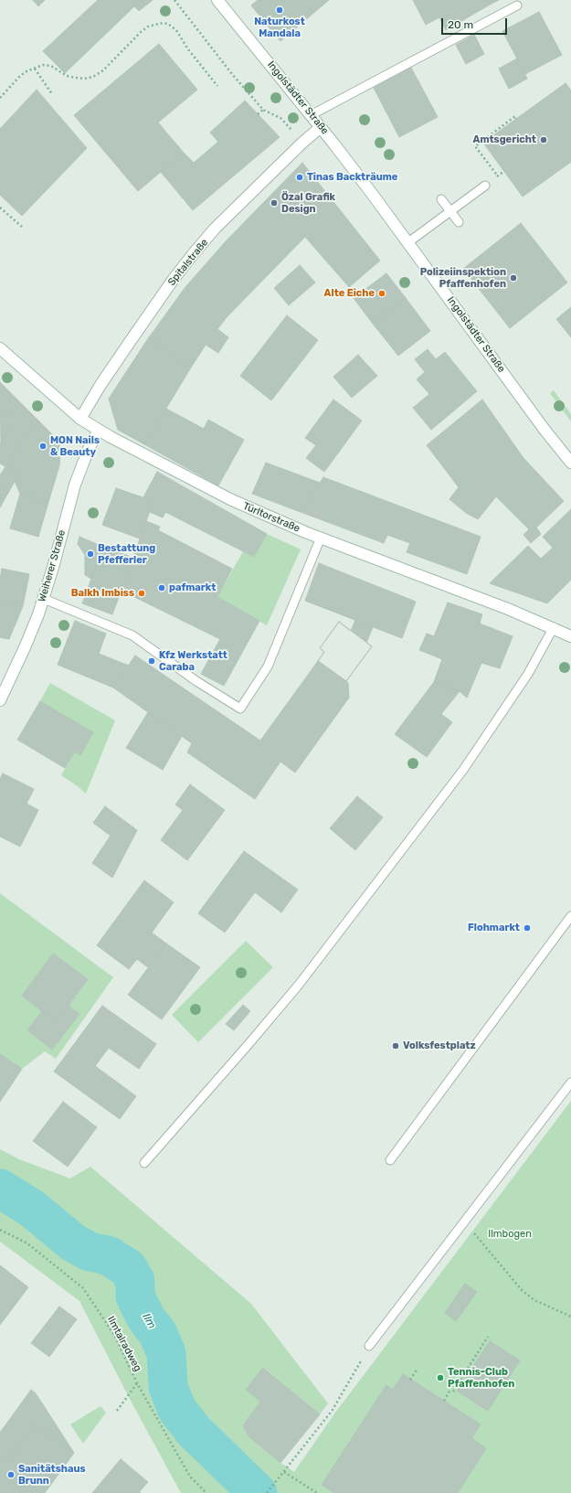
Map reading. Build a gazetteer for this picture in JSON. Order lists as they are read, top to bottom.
{
  "streets": {
    "street": [
      "Ingolstädter Straße",
      "Spitalstraße",
      "Türltorstraße",
      "Weiherer Straße"
    ],
    "path": ["Ilmtalradweg"]
  },
  "crossings": [
    ["Ingolstädter Straße", "Spitalstraße"],
    ["Spitalstraße", "Türltorstraße"],
    ["Türltorstraße", "Weiherer Straße"]
  ],
  "water": ["Ilm"],
  "parks": ["Ilmbogen"],
  "places": [
    "Naturkost Mandala",
    "Amtsgericht",
    "Tinas Backträume",
    "Özal Grafik Design",
    "Polizeiinspektion Pfaffenhofen",
    "Alte Eiche",
    "MON Nails & Beauty",
    "Bestattung Pfefferler",
    "pafmarkt",
    "Balkh Imbiss",
    "Kfz Werkstatt Caraba",
    "Flohmarkt",
    "Volksfestplatz",
    "Tennis-Club Pfaffenhofen",
    "Sanitätshaus Brunn"
  ],
  "scale_bar": "20 m"
}
